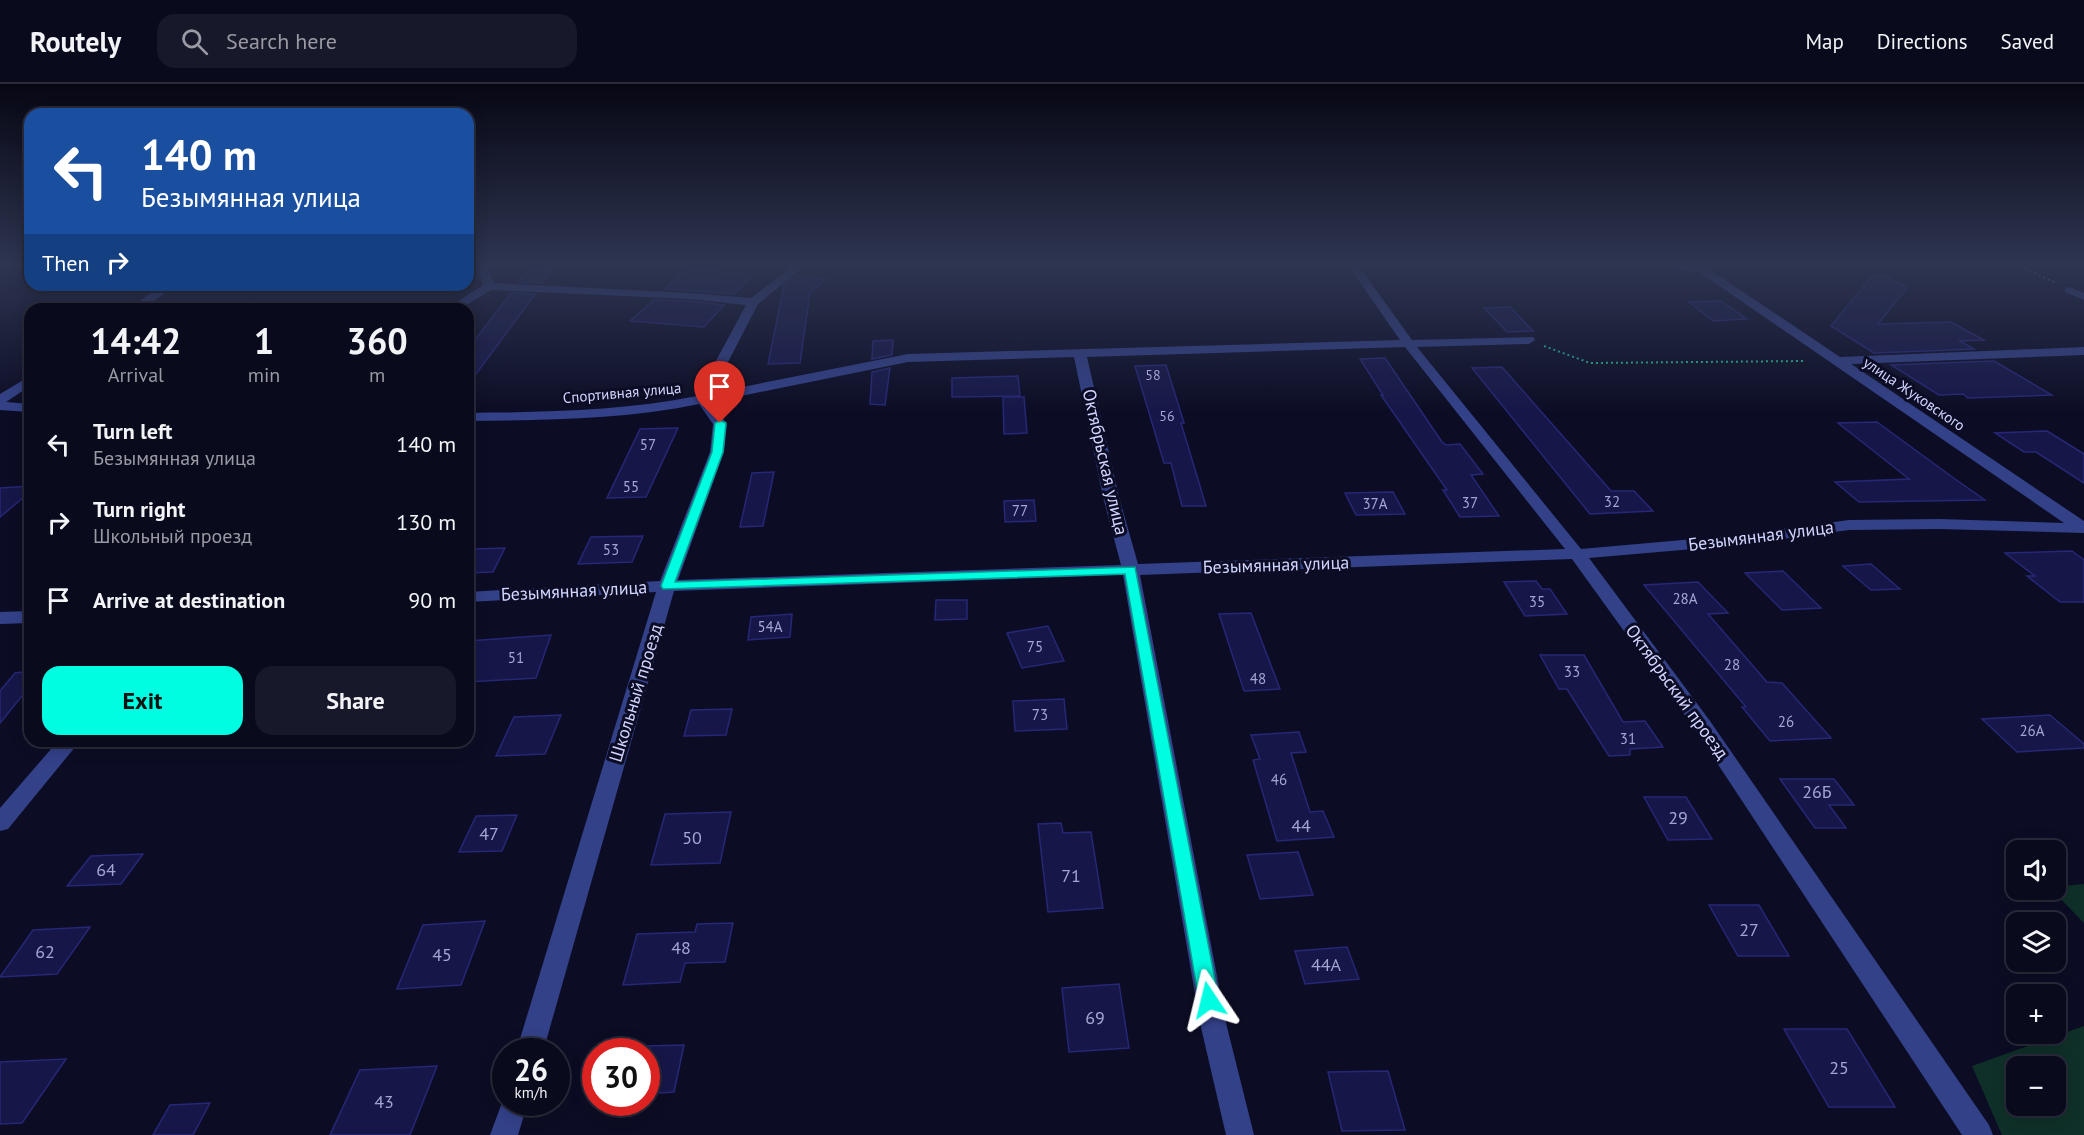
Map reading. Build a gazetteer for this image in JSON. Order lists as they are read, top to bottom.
{
  "streets": {
    "street": [
      "Спортивная улица",
      "улица Жуковского",
      "Октябрьская улица",
      "Безымянная улица",
      "Октябрьский проезд",
      "Школьный проезд"
    ]
  },
  "crossings": [
    ["Спортивная улица", "Октябрьская улица"],
    ["Спортивная улица", "Октябрьский проезд"],
    ["Спортивная улица", "Школьный проезд"],
    ["улица Жуковского", "Безымянная улица"],
    ["Октябрьская улица", "Безымянная улица"],
    ["Безымянная улица", "Октябрьский проезд"],
    ["Безымянная улица", "Школьный проезд"]
  ],
  "house_numbers": [
    "58",
    "56",
    "57",
    "55",
    "32",
    "37",
    "37А",
    "77",
    "53",
    "28А",
    "35",
    "54А",
    "75",
    "51",
    "28",
    "33",
    "48",
    "73",
    "26",
    "26А",
    "31",
    "46",
    "26Б",
    "29",
    "44",
    "47",
    "50",
    "64",
    "71",
    "27",
    "48",
    "62",
    "45",
    "44А",
    "69",
    "25",
    "43"
  ],
  "page": {
    "header": "Routely",
    "search": "Search here",
    "nav": ["Map", "Directions", "Saved"],
    "turn": ["140 m", "Безымянная улица"],
    "then": "Then",
    "eta": [
      "14:42",
      "Arrival",
      "1",
      "min",
      "360",
      "m"
    ],
    "list": [
      {
        "name": "Turn left",
        "note": "Безымянная улица",
        "value": "140 m"
      },
      {
        "name": "Turn right",
        "note": "Школьный проезд",
        "value": "130 m"
      },
      {
        "name": "Arrive at destination",
        "value": "90 m"
      }
    ],
    "buttons": ["Exit", "Share"],
    "map_buttons": ["+", "−"],
    "speed": "26 km/h",
    "limit": "30"
  }
}
